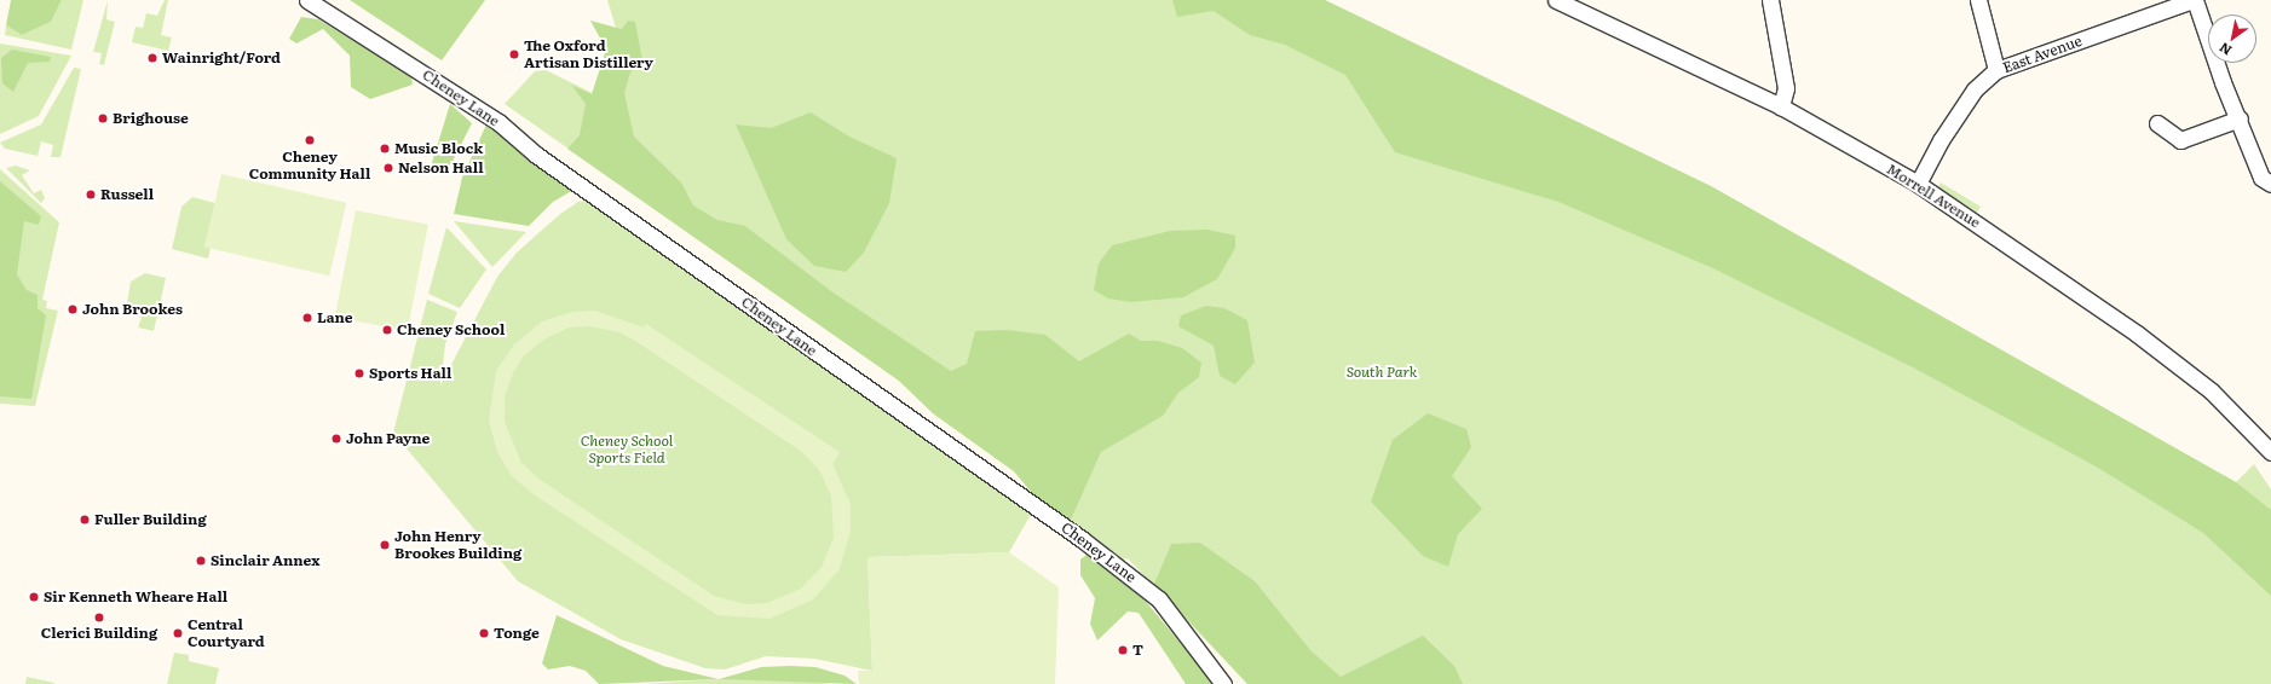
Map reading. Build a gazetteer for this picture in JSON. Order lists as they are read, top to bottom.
{
  "streets": {
    "street": ["East Avenue", "Cheney Lane", "Morrell Avenue"]
  },
  "crossings": [
    ["East Avenue", "Morrell Avenue"]
  ],
  "parks": ["South Park", "Cheney School Sports Field"],
  "places": [
    "The Oxford Artisan Distillery",
    "Wainright/Ford",
    "Brighouse",
    "Cheney Community Hall",
    "Music Block",
    "Nelson Hall",
    "Russell",
    "John Brookes",
    "Lane",
    "Cheney School",
    "Sports Hall",
    "John Payne",
    "Fuller Building",
    "John Henry Brookes Building",
    "Sinclair Annex",
    "Sir Kenneth Wheare Hall",
    "Clerici Building",
    "Central Courtyard",
    "Tonge",
    "T"
  ],
  "north": "bottom left"
}
